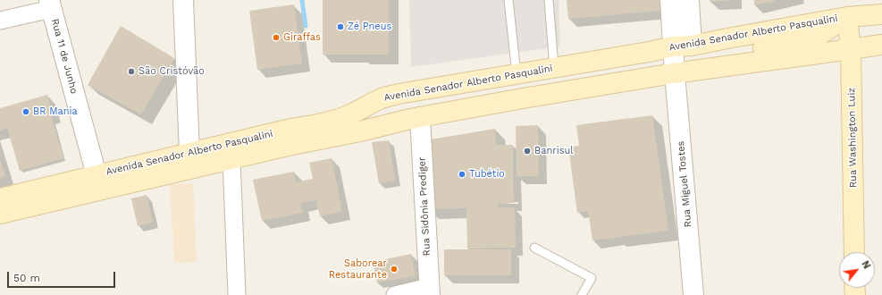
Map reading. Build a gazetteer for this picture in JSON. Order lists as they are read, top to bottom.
{
  "streets": {
    "main road": ["Avenida Senador Alberto Pasqualini", "Rua Washington Luiz"],
    "street": ["Rua 11 de Junho", "Rua Miguel Tostes", "Rua Sidônia Prediger"]
  },
  "crossings": [
    ["Avenida Senador Alberto Pasqualini", "Rua 11 de Junho"],
    ["Avenida Senador Alberto Pasqualini", "Rua Washington Luiz"],
    ["Avenida Senador Alberto Pasqualini", "Rua Miguel Tostes"],
    ["Avenida Senador Alberto Pasqualini", "Rua Sidônia Prediger"]
  ],
  "places": [
    "Zé Pneus",
    "Giraffas",
    "São Cristóvão",
    "BR Mania",
    "Banrisul",
    "Tubétio",
    "Saborear Restaurante"
  ],
  "scale_bar": "50 m",
  "north": "top right"
}
